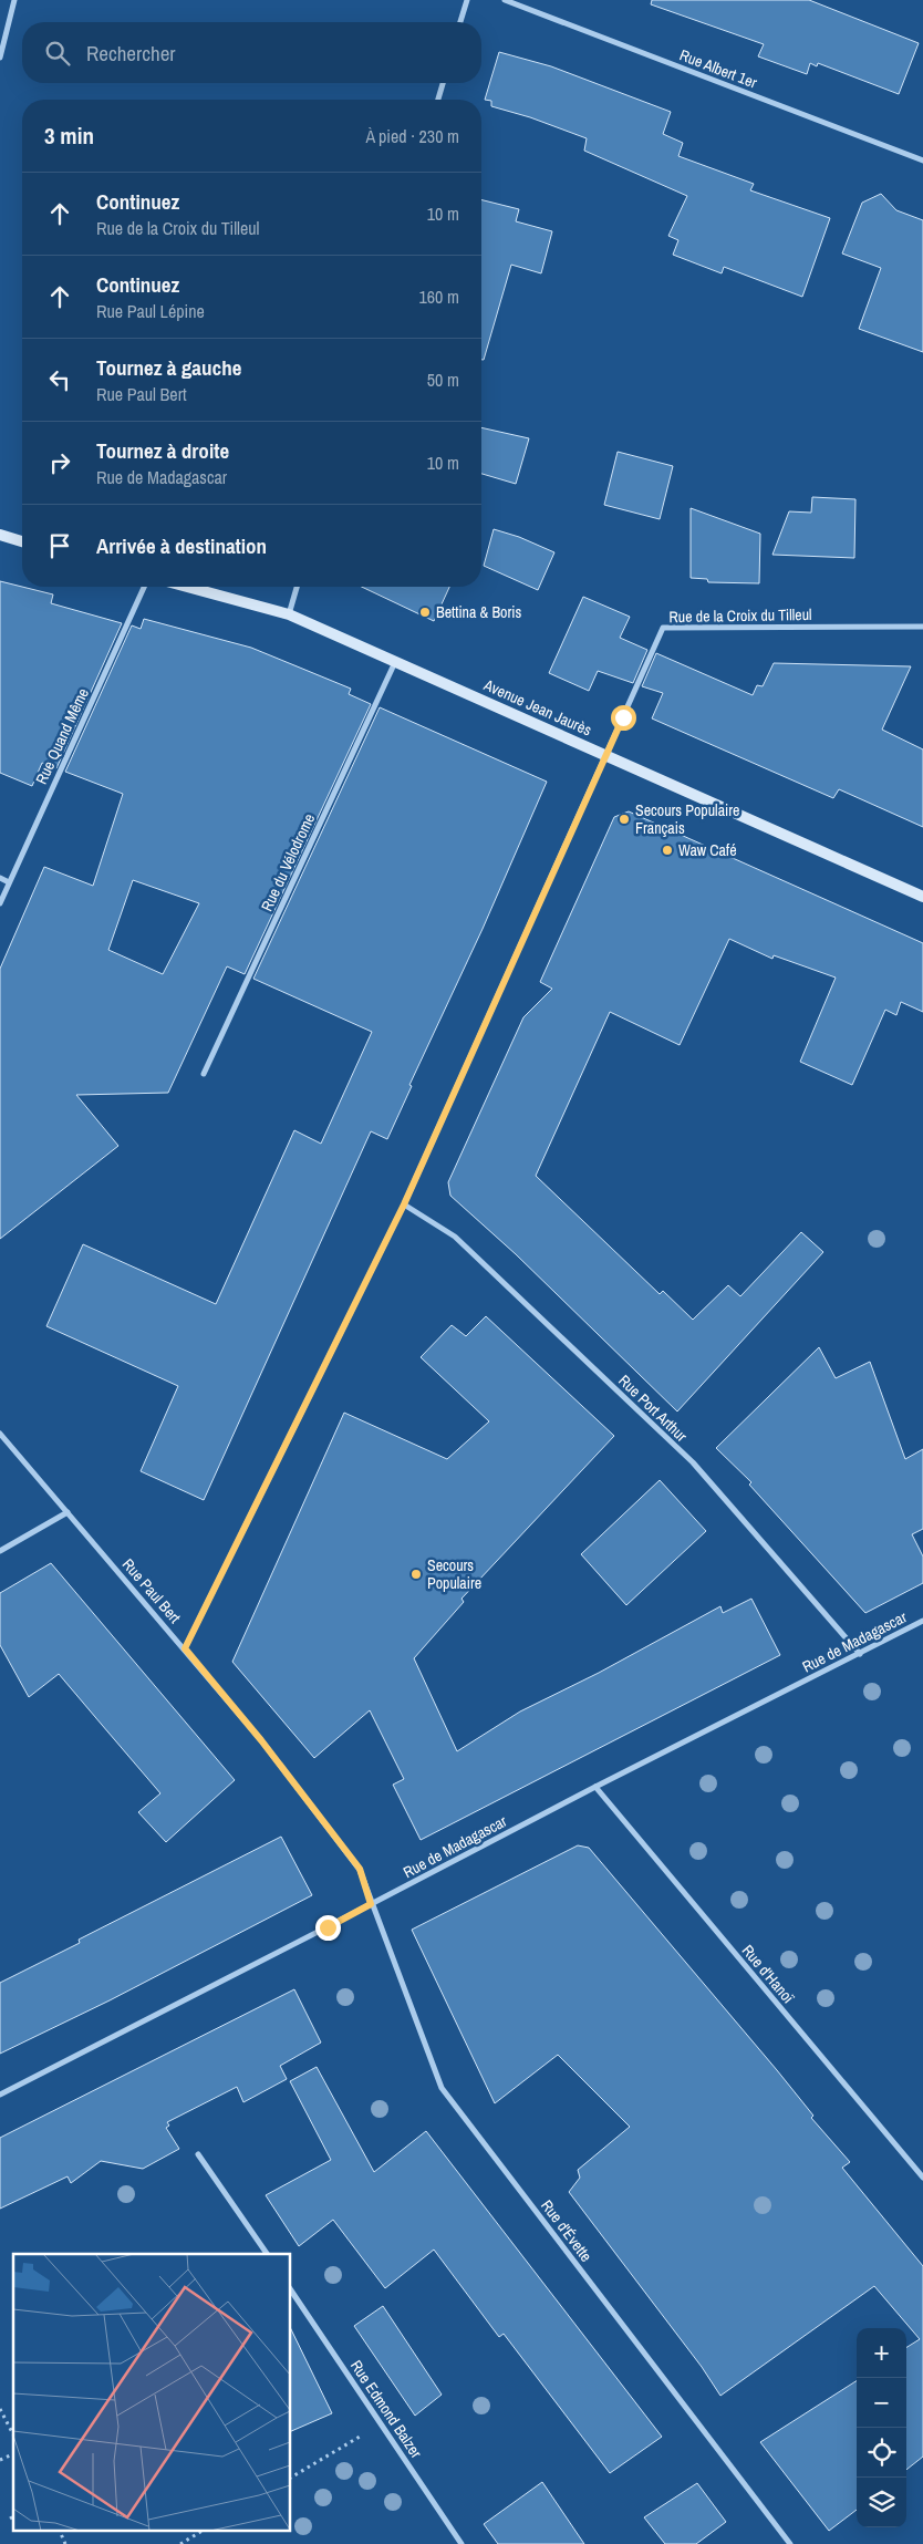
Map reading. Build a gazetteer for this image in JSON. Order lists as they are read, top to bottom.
{
  "streets": {
    "main road": ["Avenue Jean Jaurès"],
    "street": [
      "Rue Albert 1er",
      "Rue de la Croix du Tilleul",
      "Rue Quand Même",
      "Rue du Vélodrome",
      "Rue Port Arthur",
      "Rue Paul Bert",
      "Rue de Madagascar",
      "Rue d'Hanoï",
      "Rue d'Évette",
      "Rue Edmond Balzer"
    ]
  },
  "crossings": [
    ["Rue de la Croix du Tilleul", "Avenue Jean Jaurès"],
    ["Avenue Jean Jaurès", "Rue du Vélodrome"],
    ["Rue Port Arthur", "Rue de Madagascar"],
    ["Rue Paul Bert", "Rue de Madagascar"],
    ["Rue Paul Bert", "Rue d'Évette"],
    ["Rue de Madagascar", "Rue d'Hanoï"],
    ["Rue de Madagascar", "Rue d'Évette"]
  ],
  "places": [
    "Bettina & Boris",
    "Secours Populaire Français",
    "Waw Café",
    "Secours Populaire"
  ],
  "page": {
    "search": "Rechercher",
    "heading": ["3 min", "À pied · 230 m"],
    "list": [
      ["Continuez", "Rue de la Croix du Tilleul", "10 m"],
      ["Continuez", "Rue Paul Lépine", "160 m"],
      ["Tournez à gauche", "Rue Paul Bert", "50 m"],
      ["Tournez à droite", "Rue de Madagascar", "10 m"],
      "Arrivée à destination"
    ],
    "map_buttons": ["+", "−"]
  }
}
